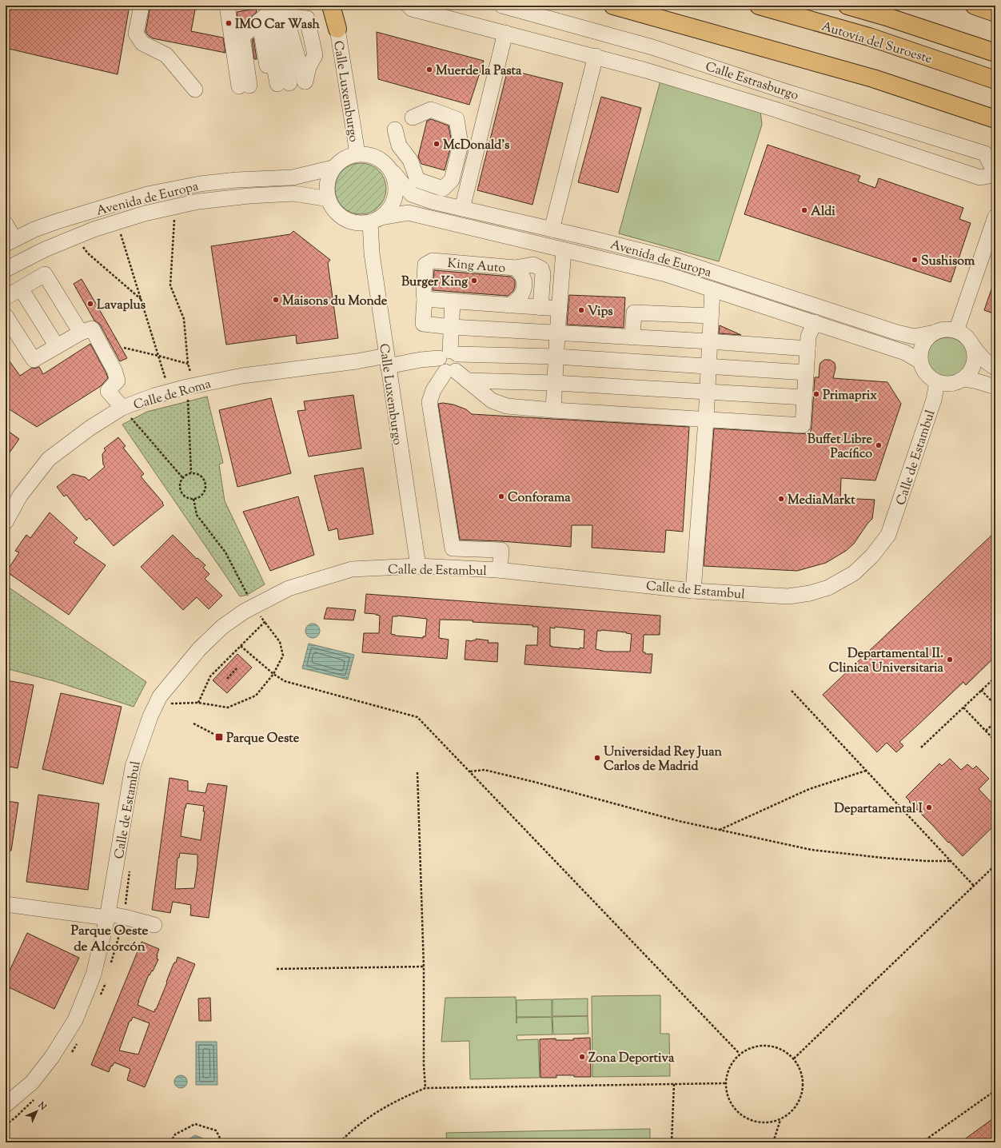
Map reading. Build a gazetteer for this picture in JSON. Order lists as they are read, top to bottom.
{
  "streets": {
    "highway": ["Autovía del Suroeste"],
    "street": [
      "Calle Estrasburgo",
      "Calle Luxemburgo",
      "Avenida de Europa",
      "King Auto",
      "Calle de Roma",
      "Calle de Estambul"
    ]
  },
  "crossings": [
    ["Calle Luxemburgo", "Avenida de Europa"],
    ["Calle Luxemburgo", "Calle de Roma"],
    ["Calle Luxemburgo", "Calle de Estambul"],
    ["Avenida de Europa", "Calle de Estambul"]
  ],
  "districts": ["Parque Oeste de Alcorcón"],
  "places": {
    "other": [
      "IMO Car Wash",
      "Muerde la Pasta",
      "McDonald's",
      "Aldi",
      "Sushisom",
      "Burger King",
      "Maisons du Monde",
      "Lavaplus",
      "Vips",
      "Primaprix",
      "Buffet Libre Pacífico",
      "Conforama",
      "MediaMarkt",
      "Departamental II. Clinica Universitaria",
      "Universidad Rey Juan Carlos de Madrid",
      "Departamental I",
      "Zona Deportiva"
    ],
    "transit": ["Parque Oeste"]
  },
  "north": "top right"
}
